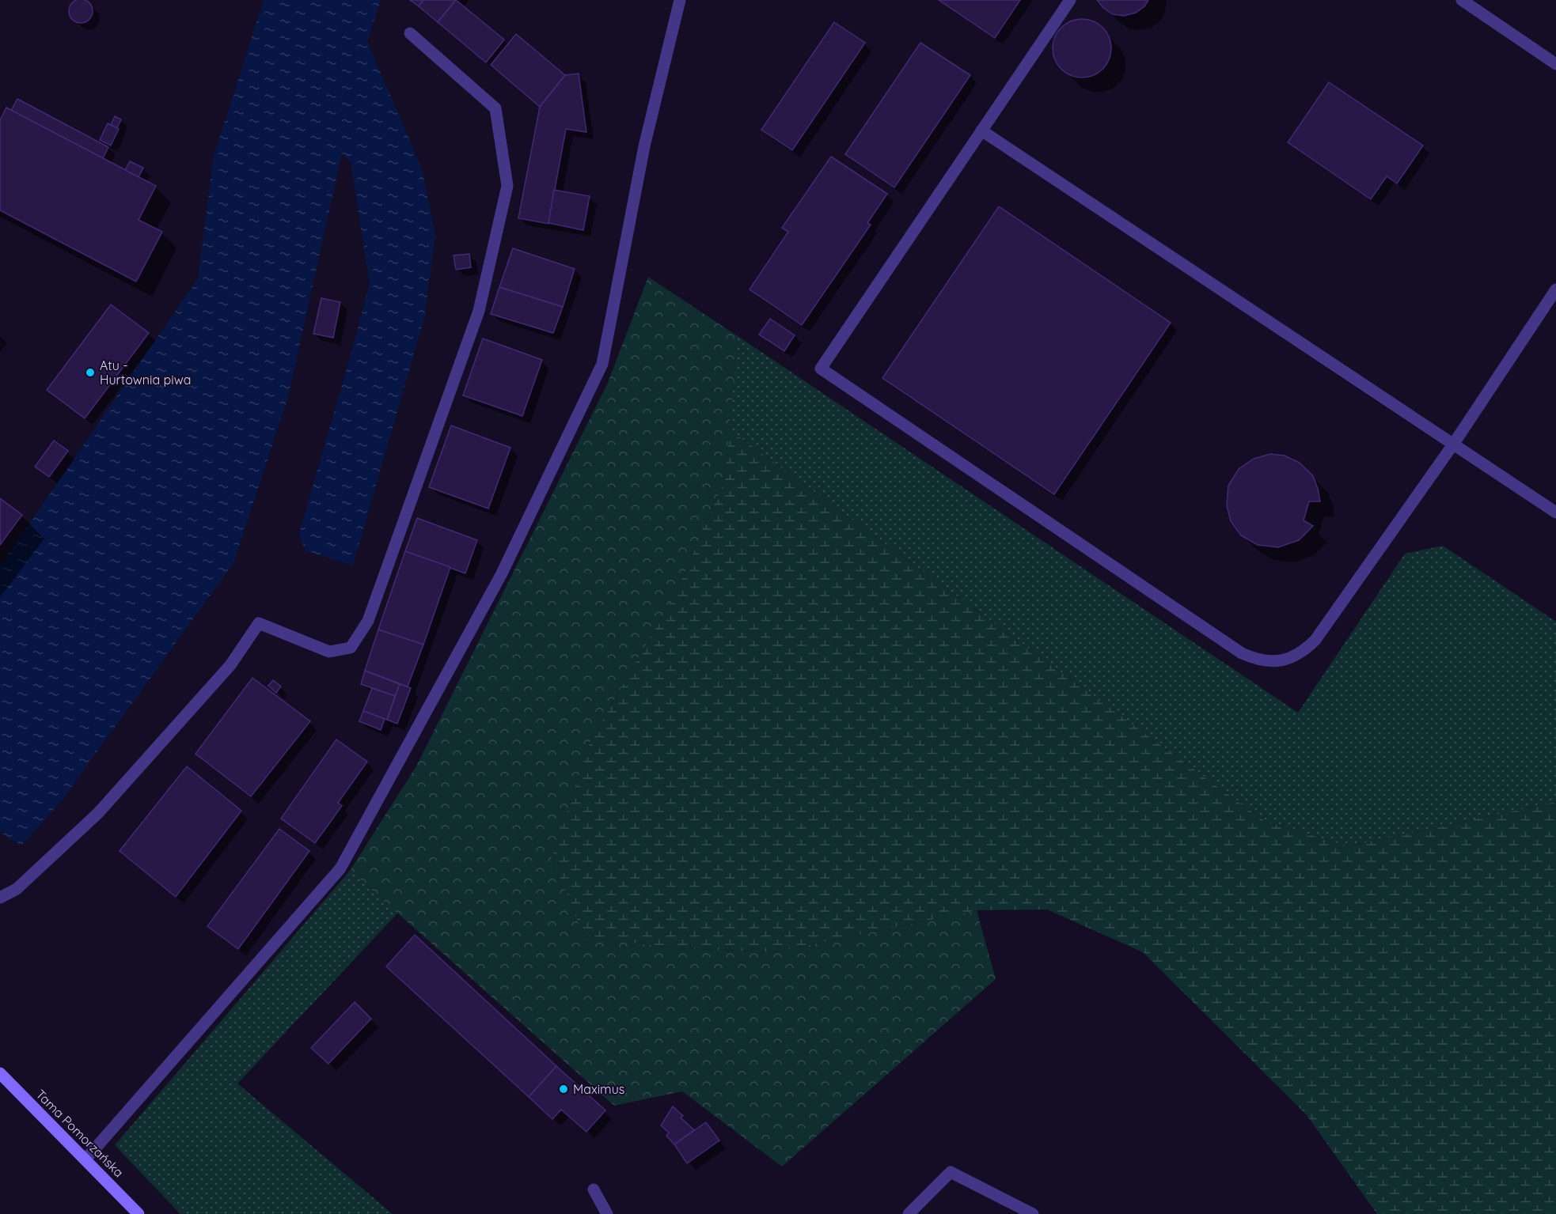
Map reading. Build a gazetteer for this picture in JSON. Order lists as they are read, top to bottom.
{
  "streets": {
    "street": ["Tama Pomorzańska"]
  },
  "places": ["Atu - Hurtownia piwa", "Maximus"]
}
